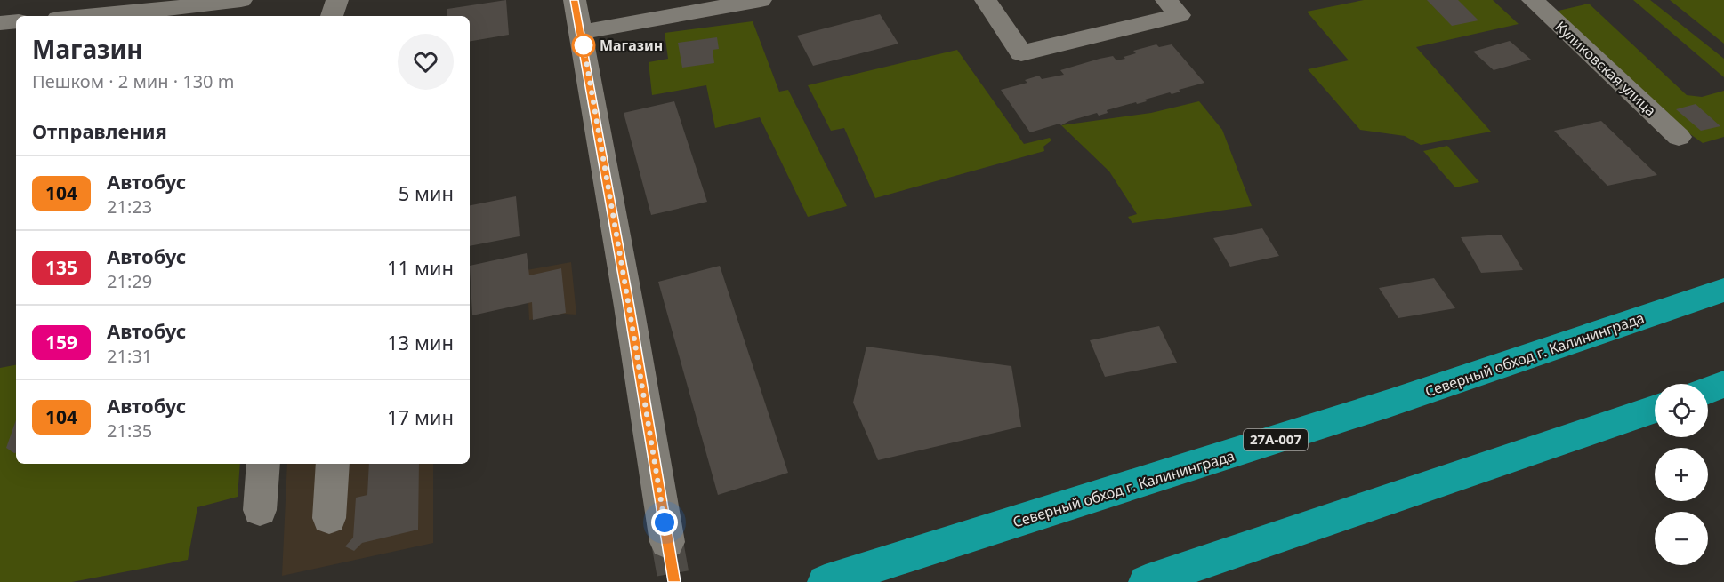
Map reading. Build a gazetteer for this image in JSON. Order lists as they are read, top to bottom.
{
  "streets": {
    "highway": ["Северный обход г. Калининграда", "27А-007"],
    "street": ["Куликовская улица"]
  },
  "places": ["Магазин"],
  "lines": ["bus line 104"],
  "page": {
    "heading": [
      ["Магазин", "Пешком · 2 мин · 130 m"],
      "Отправления"
    ],
    "list": [
      {
        "mark": "104",
        "name": "Автобус",
        "note": "21:23",
        "value": "5 мин"
      },
      {
        "mark": "135",
        "name": "Автобус",
        "note": "21:29",
        "value": "11 мин"
      },
      {
        "mark": "159",
        "name": "Автобус",
        "note": "21:31",
        "value": "13 мин"
      },
      {
        "mark": "104",
        "name": "Автобус",
        "note": "21:35",
        "value": "17 мин"
      }
    ],
    "map_buttons": ["+", "−"]
  }
}
